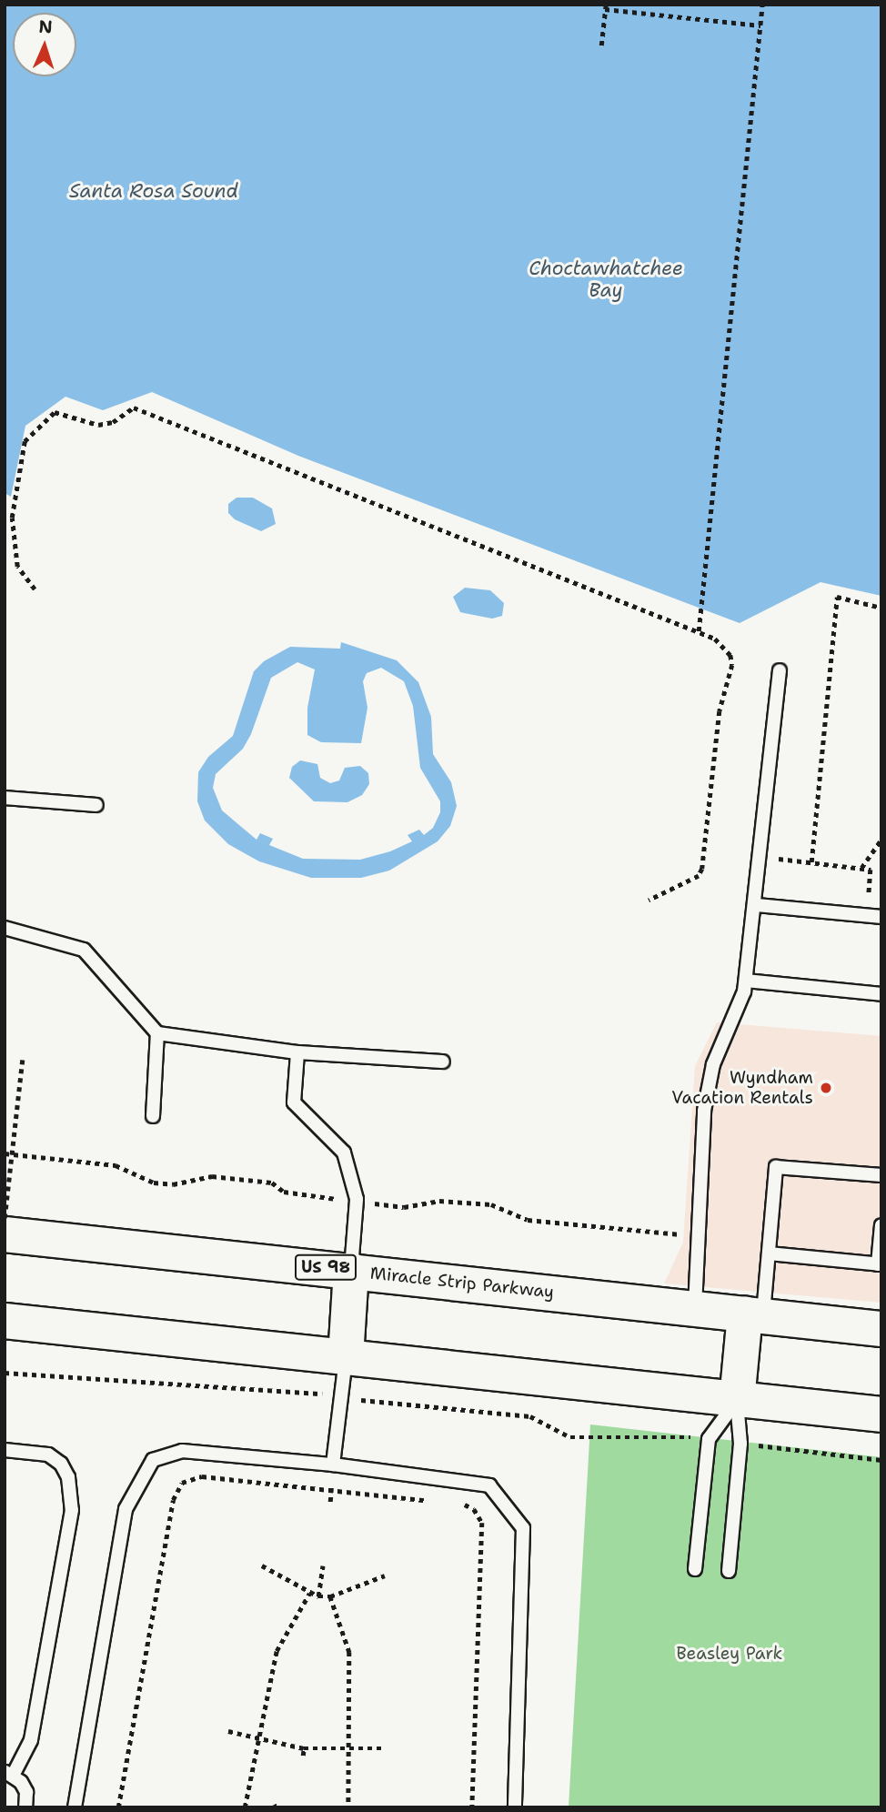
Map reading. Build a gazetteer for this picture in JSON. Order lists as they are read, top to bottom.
{
  "streets": {
    "highway": ["US 98", "Miracle Strip Parkway"]
  },
  "water": ["Santa Rosa Sound", "Choctawhatchee Bay"],
  "parks": ["Beasley Park"],
  "places": ["Wyndham Vacation Rentals"],
  "north": "top"
}
